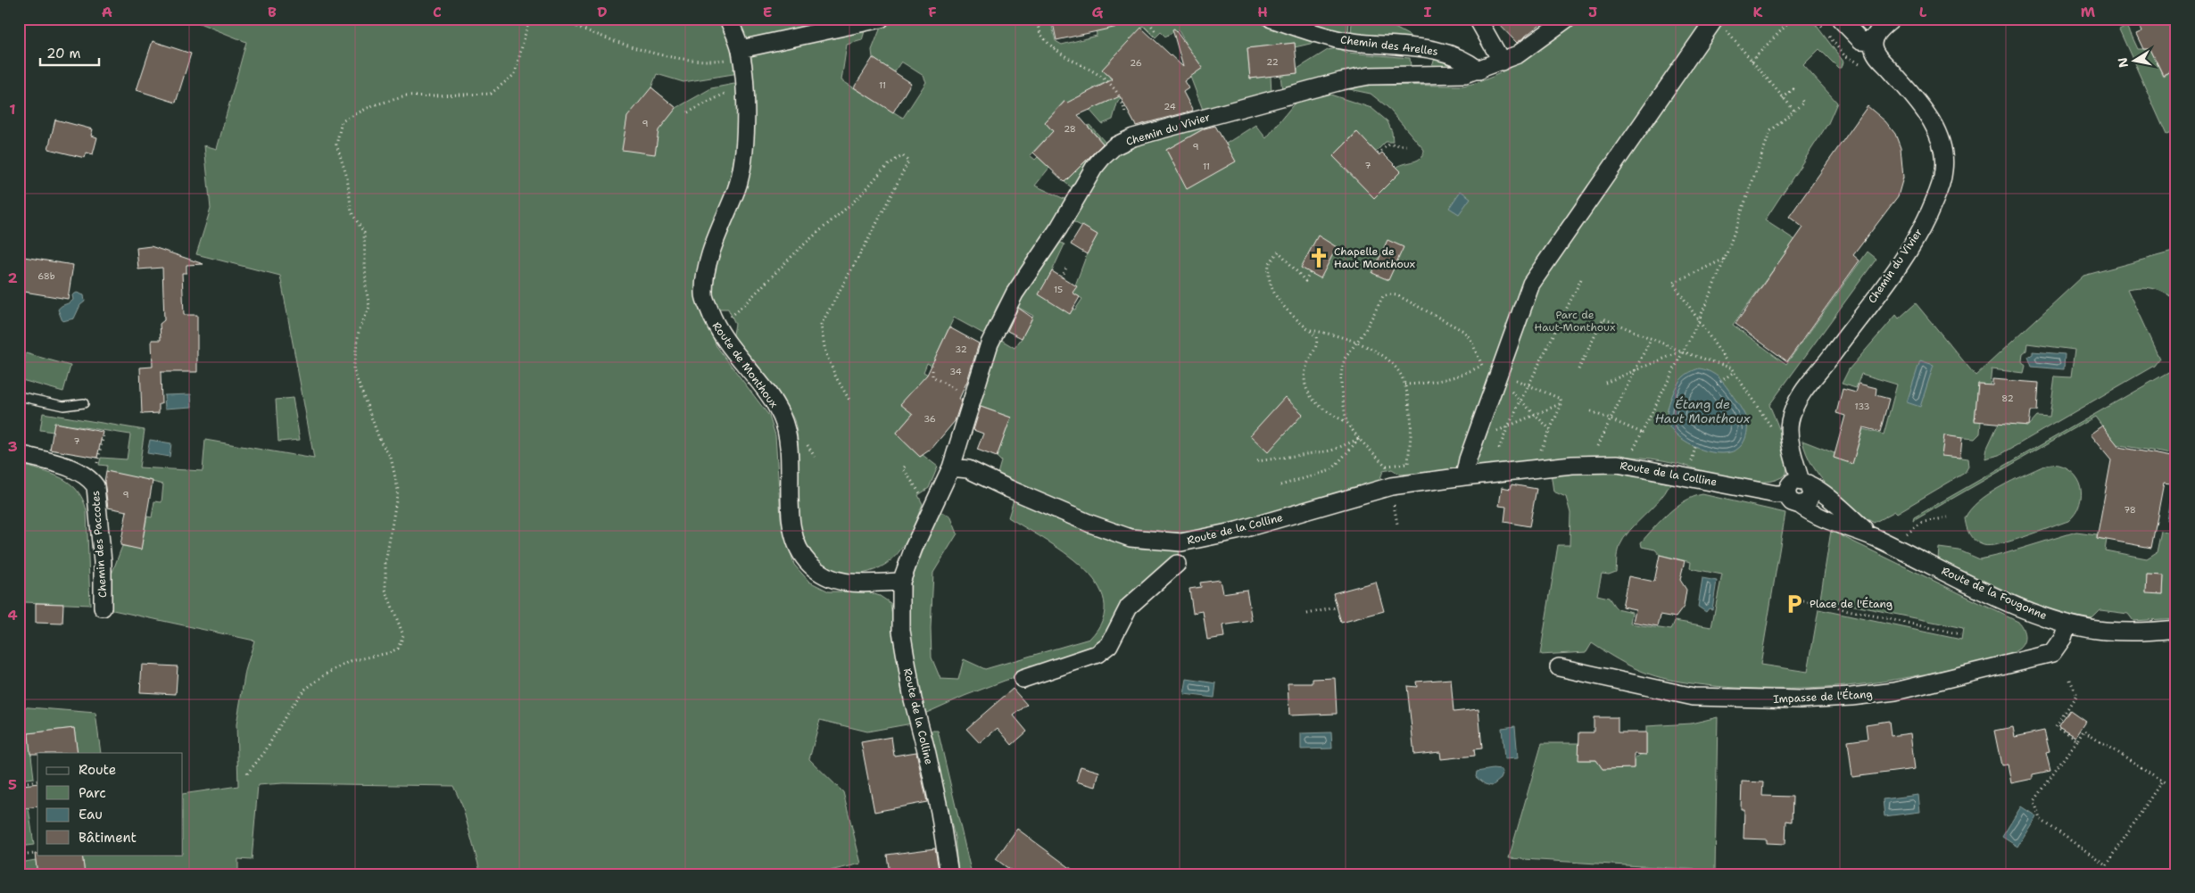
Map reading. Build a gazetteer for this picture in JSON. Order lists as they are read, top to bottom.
{
  "streets": {
    "street": [
      "Chemin des Arelles",
      "Chemin du Vivier",
      "Route de Monthoux",
      "Route de la Colline",
      "Chemin des Paccotes",
      "Route de la Fougonne",
      "Impasse de l'Étang"
    ]
  },
  "crossings": [
    ["Chemin des Arelles", "Chemin du Vivier"],
    ["Chemin du Vivier", "Route de la Colline"],
    ["Chemin du Vivier", "Route de la Fougonne"],
    ["Route de Monthoux", "Route de la Colline"],
    ["Route de la Colline", "Route de la Fougonne"],
    ["Route de la Fougonne", "Impasse de l'Étang"]
  ],
  "water": ["Étang de Haut Monthoux"],
  "parks": ["Parc de Haut-Monthoux"],
  "places": {
    "church": ["Chapelle de Haut Monthoux"],
    "parking": ["Place de l'Étang"]
  },
  "house_numbers": [
    "22",
    "26",
    "11",
    "24",
    "9",
    "28",
    "9",
    "7",
    "11",
    "68b",
    "15",
    "32",
    "34",
    "82",
    "133",
    "36",
    "7",
    "9",
    "78"
  ],
  "legend": [
    "Route",
    "Parc",
    "Eau",
    "Bâtiment"
  ],
  "scale_bar": "20 m",
  "north": "left",
  "grid": {
    "columns": [
      "A",
      "B",
      "C",
      "D",
      "E",
      "F",
      "G",
      "H",
      "I",
      "J",
      "K",
      "L",
      "M"
    ],
    "rows": [
      "1",
      "2",
      "3",
      "4",
      "5"
    ]
  }
}
